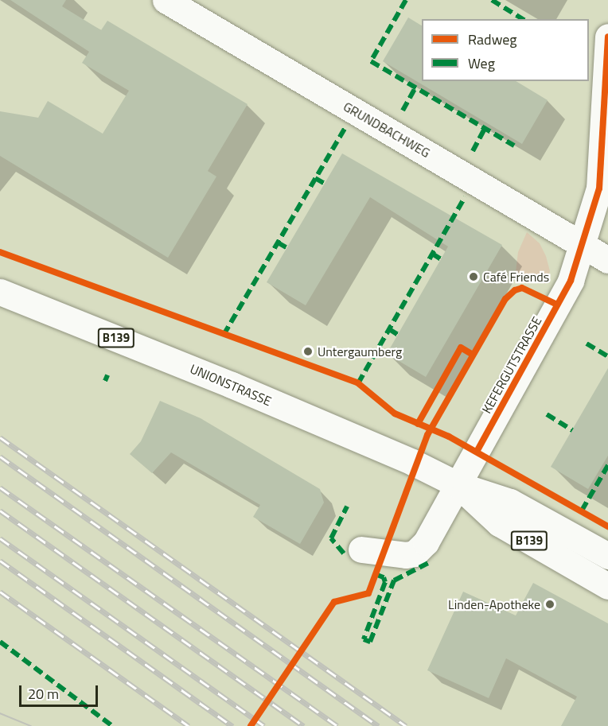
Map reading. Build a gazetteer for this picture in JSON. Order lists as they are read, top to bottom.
{
  "streets": {
    "street": [
      "GRUNDBACHWEG",
      "B139",
      "KEFERGUTSTRASSE",
      "UNIONSTRASSE"
    ]
  },
  "crossings": [
    ["GRUNDBACHWEG", "KEFERGUTSTRASSE"],
    ["KEFERGUTSTRASSE", "UNIONSTRASSE"]
  ],
  "places": ["Café Friends", "Untergaumberg", "Linden-Apotheke"],
  "legend": ["Radweg", "Weg"],
  "scale_bar": "20 m"
}
